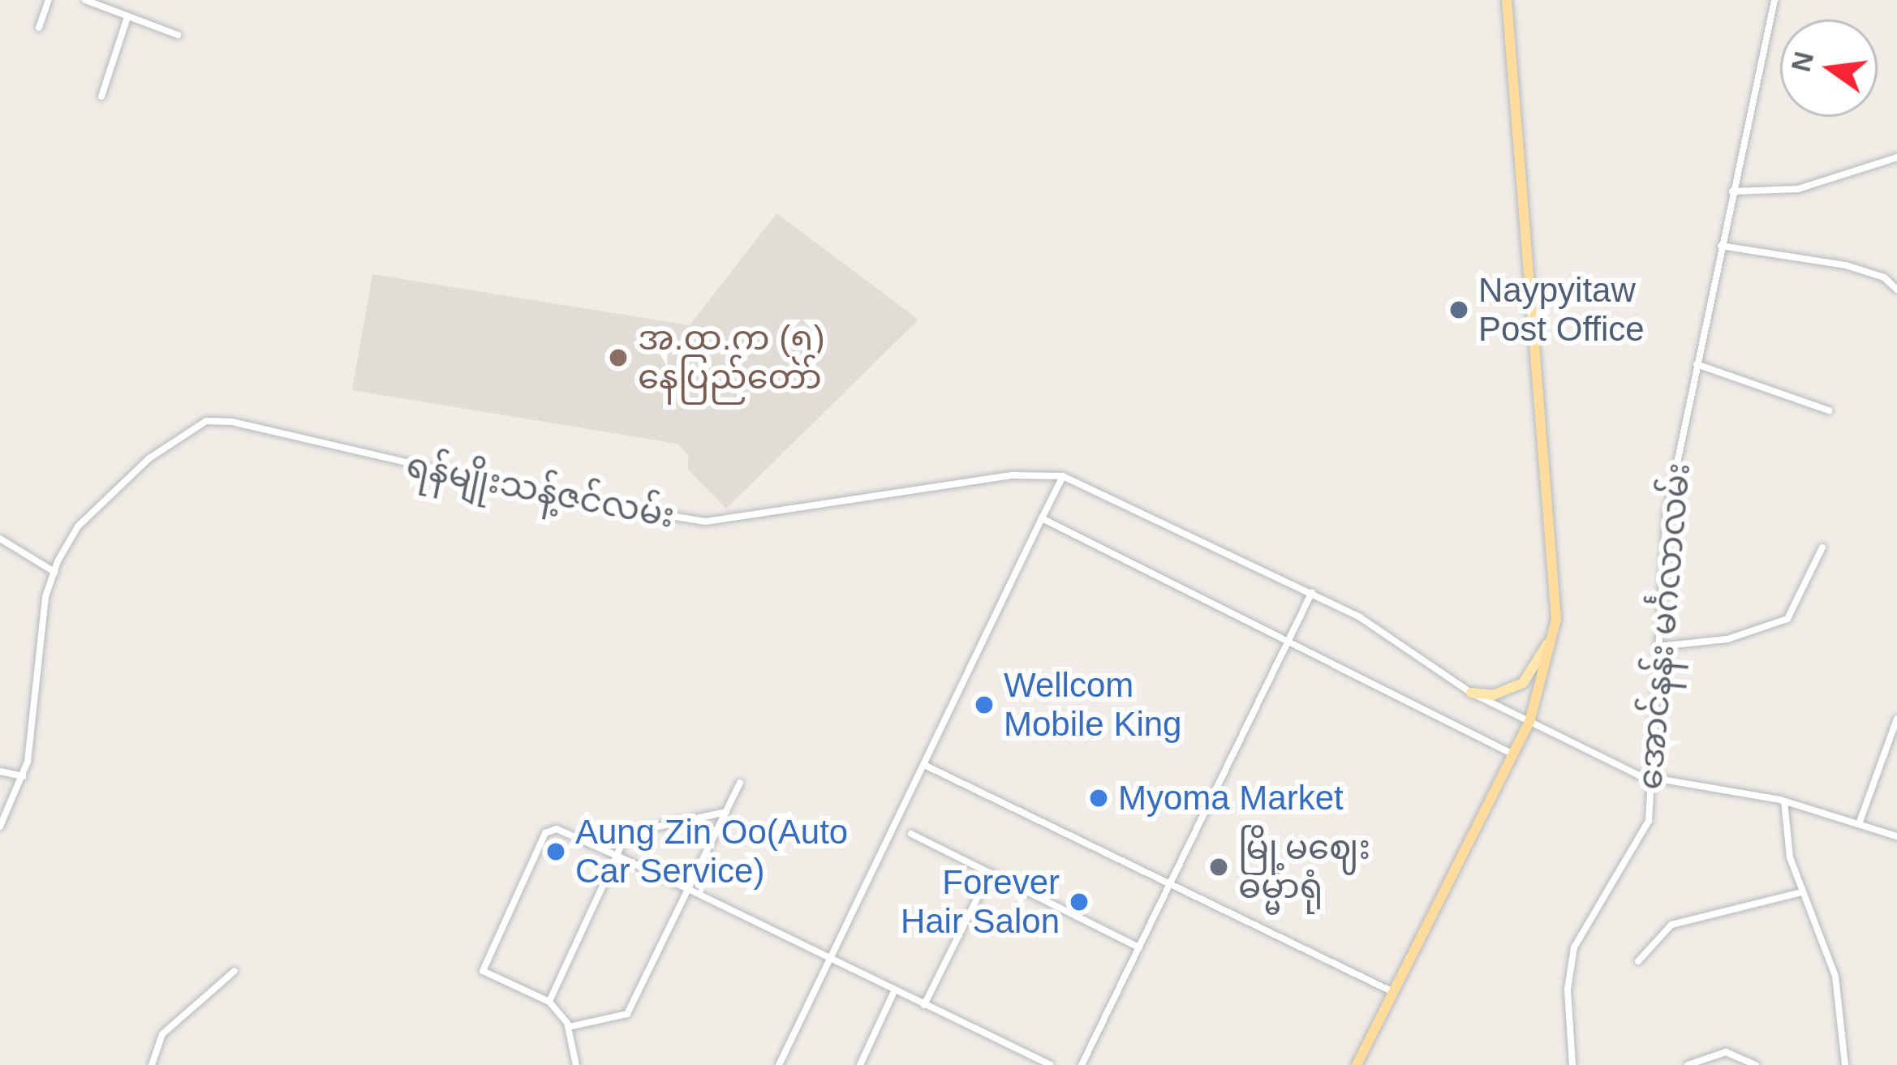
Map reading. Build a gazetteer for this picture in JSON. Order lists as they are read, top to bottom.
{
  "streets": {
    "street": ["ရန်မျိုးသန့်ဇင်လမ်း", "အောင်နန်း မင်္ဂလာလမ်း"]
  },
  "crossings": [
    ["ရန်မျိုးသန့်ဇင်လမ်း", "အောင်နန်း မင်္ဂလာလမ်း"]
  ],
  "places": [
    "Naypyitaw Post Office",
    "အ.ထ.က (၅) နေပြည်တော်",
    "Wellcom Mobile King",
    "Myoma Market",
    "Aung Zin Oo(Auto Car Service)",
    "မြို့မဈေး ဓမ္မာရုံ",
    "Forever Hair Salon"
  ],
  "north": "left"
}
